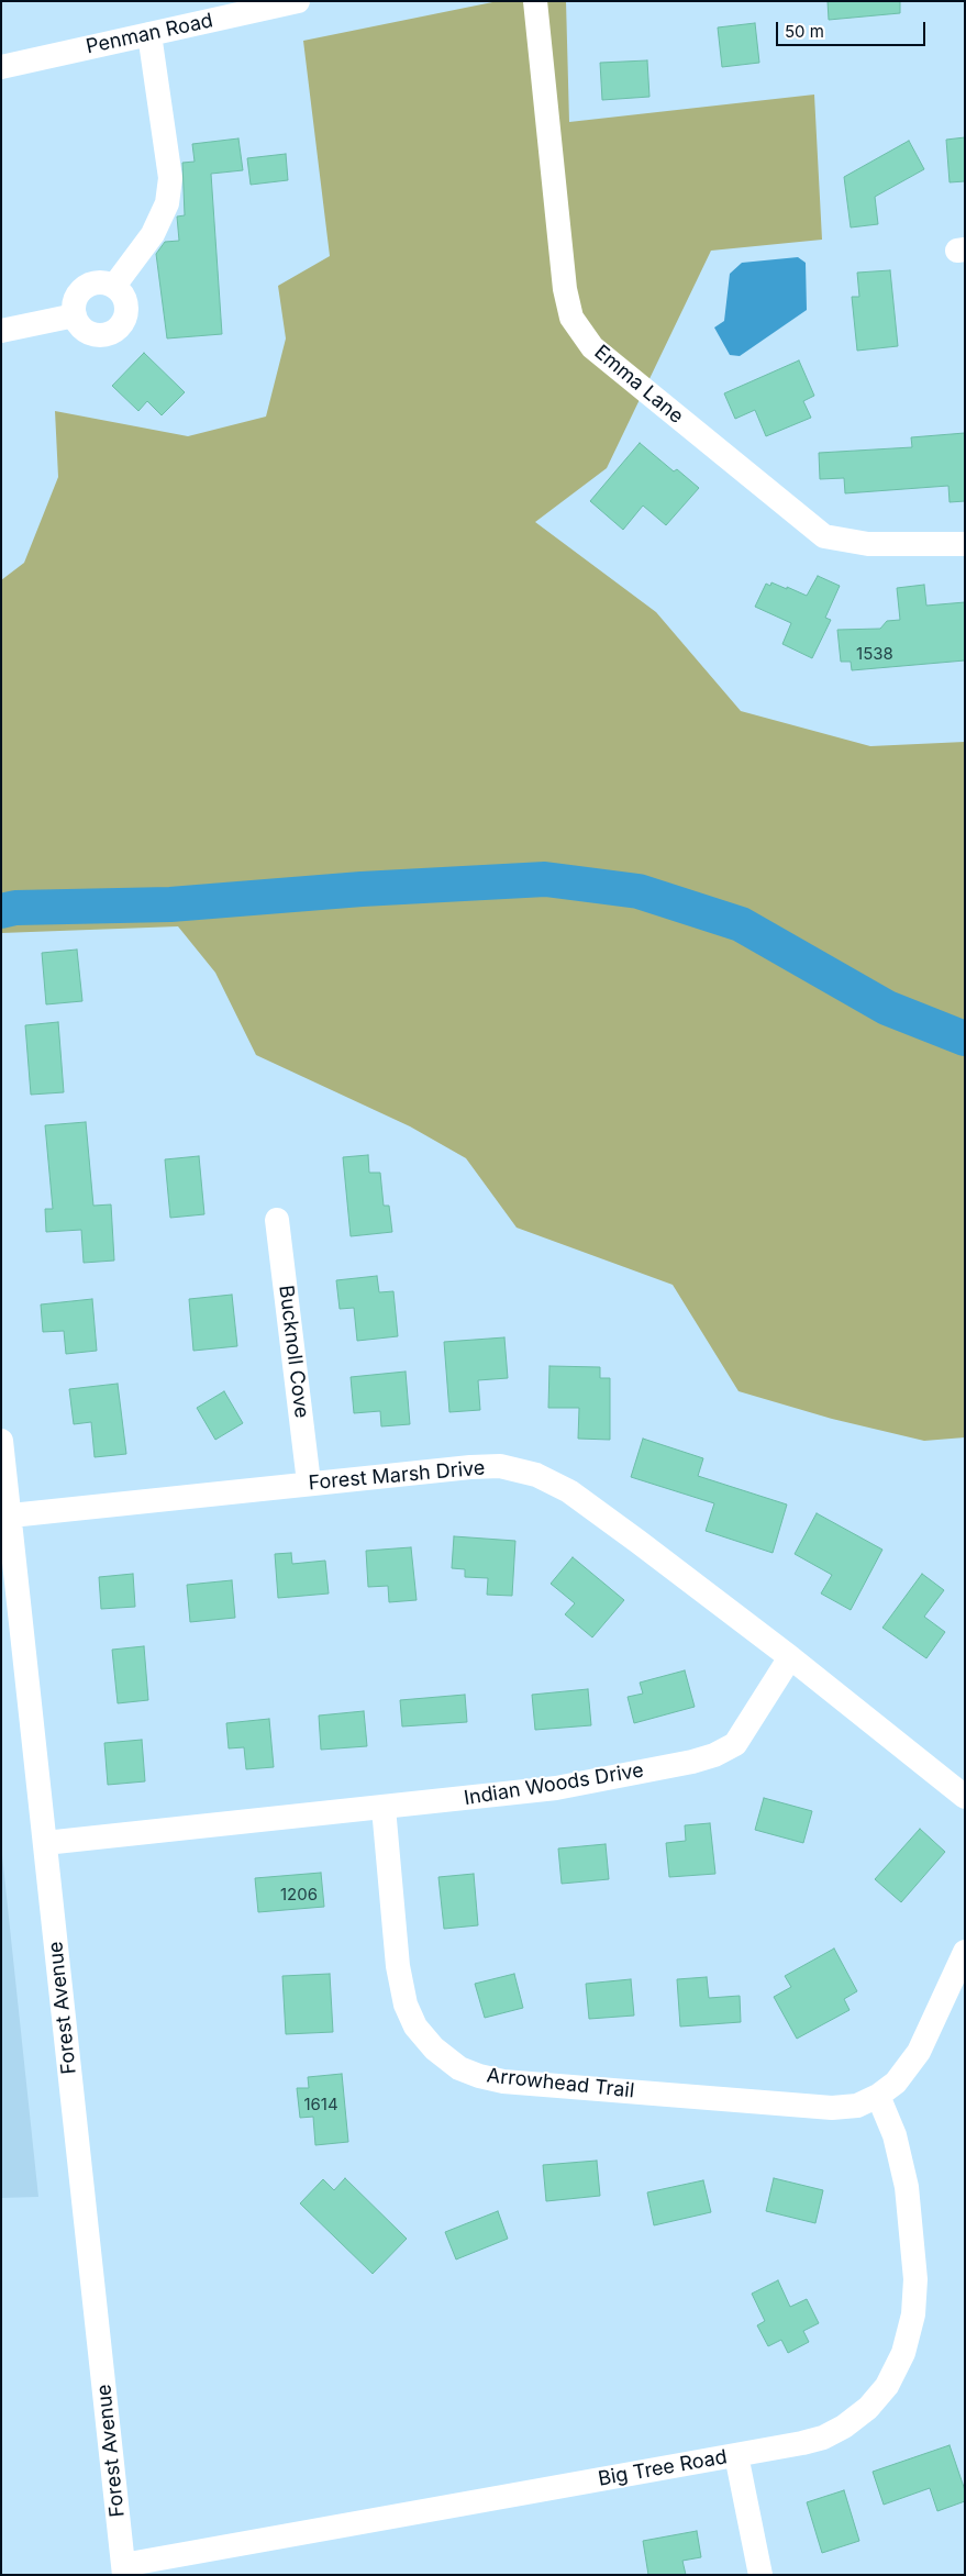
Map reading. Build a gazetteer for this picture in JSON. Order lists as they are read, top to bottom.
{
  "streets": {
    "street": [
      "Penman Road",
      "Emma Lane",
      "Bucknoll Cove",
      "Forest Marsh Drive",
      "Indian Woods Drive",
      "Forest Avenue",
      "Arrowhead Trail",
      "Big Tree Road"
    ]
  },
  "crossings": [
    ["Bucknoll Cove", "Forest Marsh Drive"],
    ["Forest Marsh Drive", "Indian Woods Drive"],
    ["Forest Marsh Drive", "Forest Avenue"],
    ["Indian Woods Drive", "Forest Avenue"],
    ["Indian Woods Drive", "Arrowhead Trail"],
    ["Forest Avenue", "Big Tree Road"],
    ["Arrowhead Trail", "Big Tree Road"]
  ],
  "house_numbers": ["1538", "1206", "1614"],
  "scale_bar": "50 m"
}
